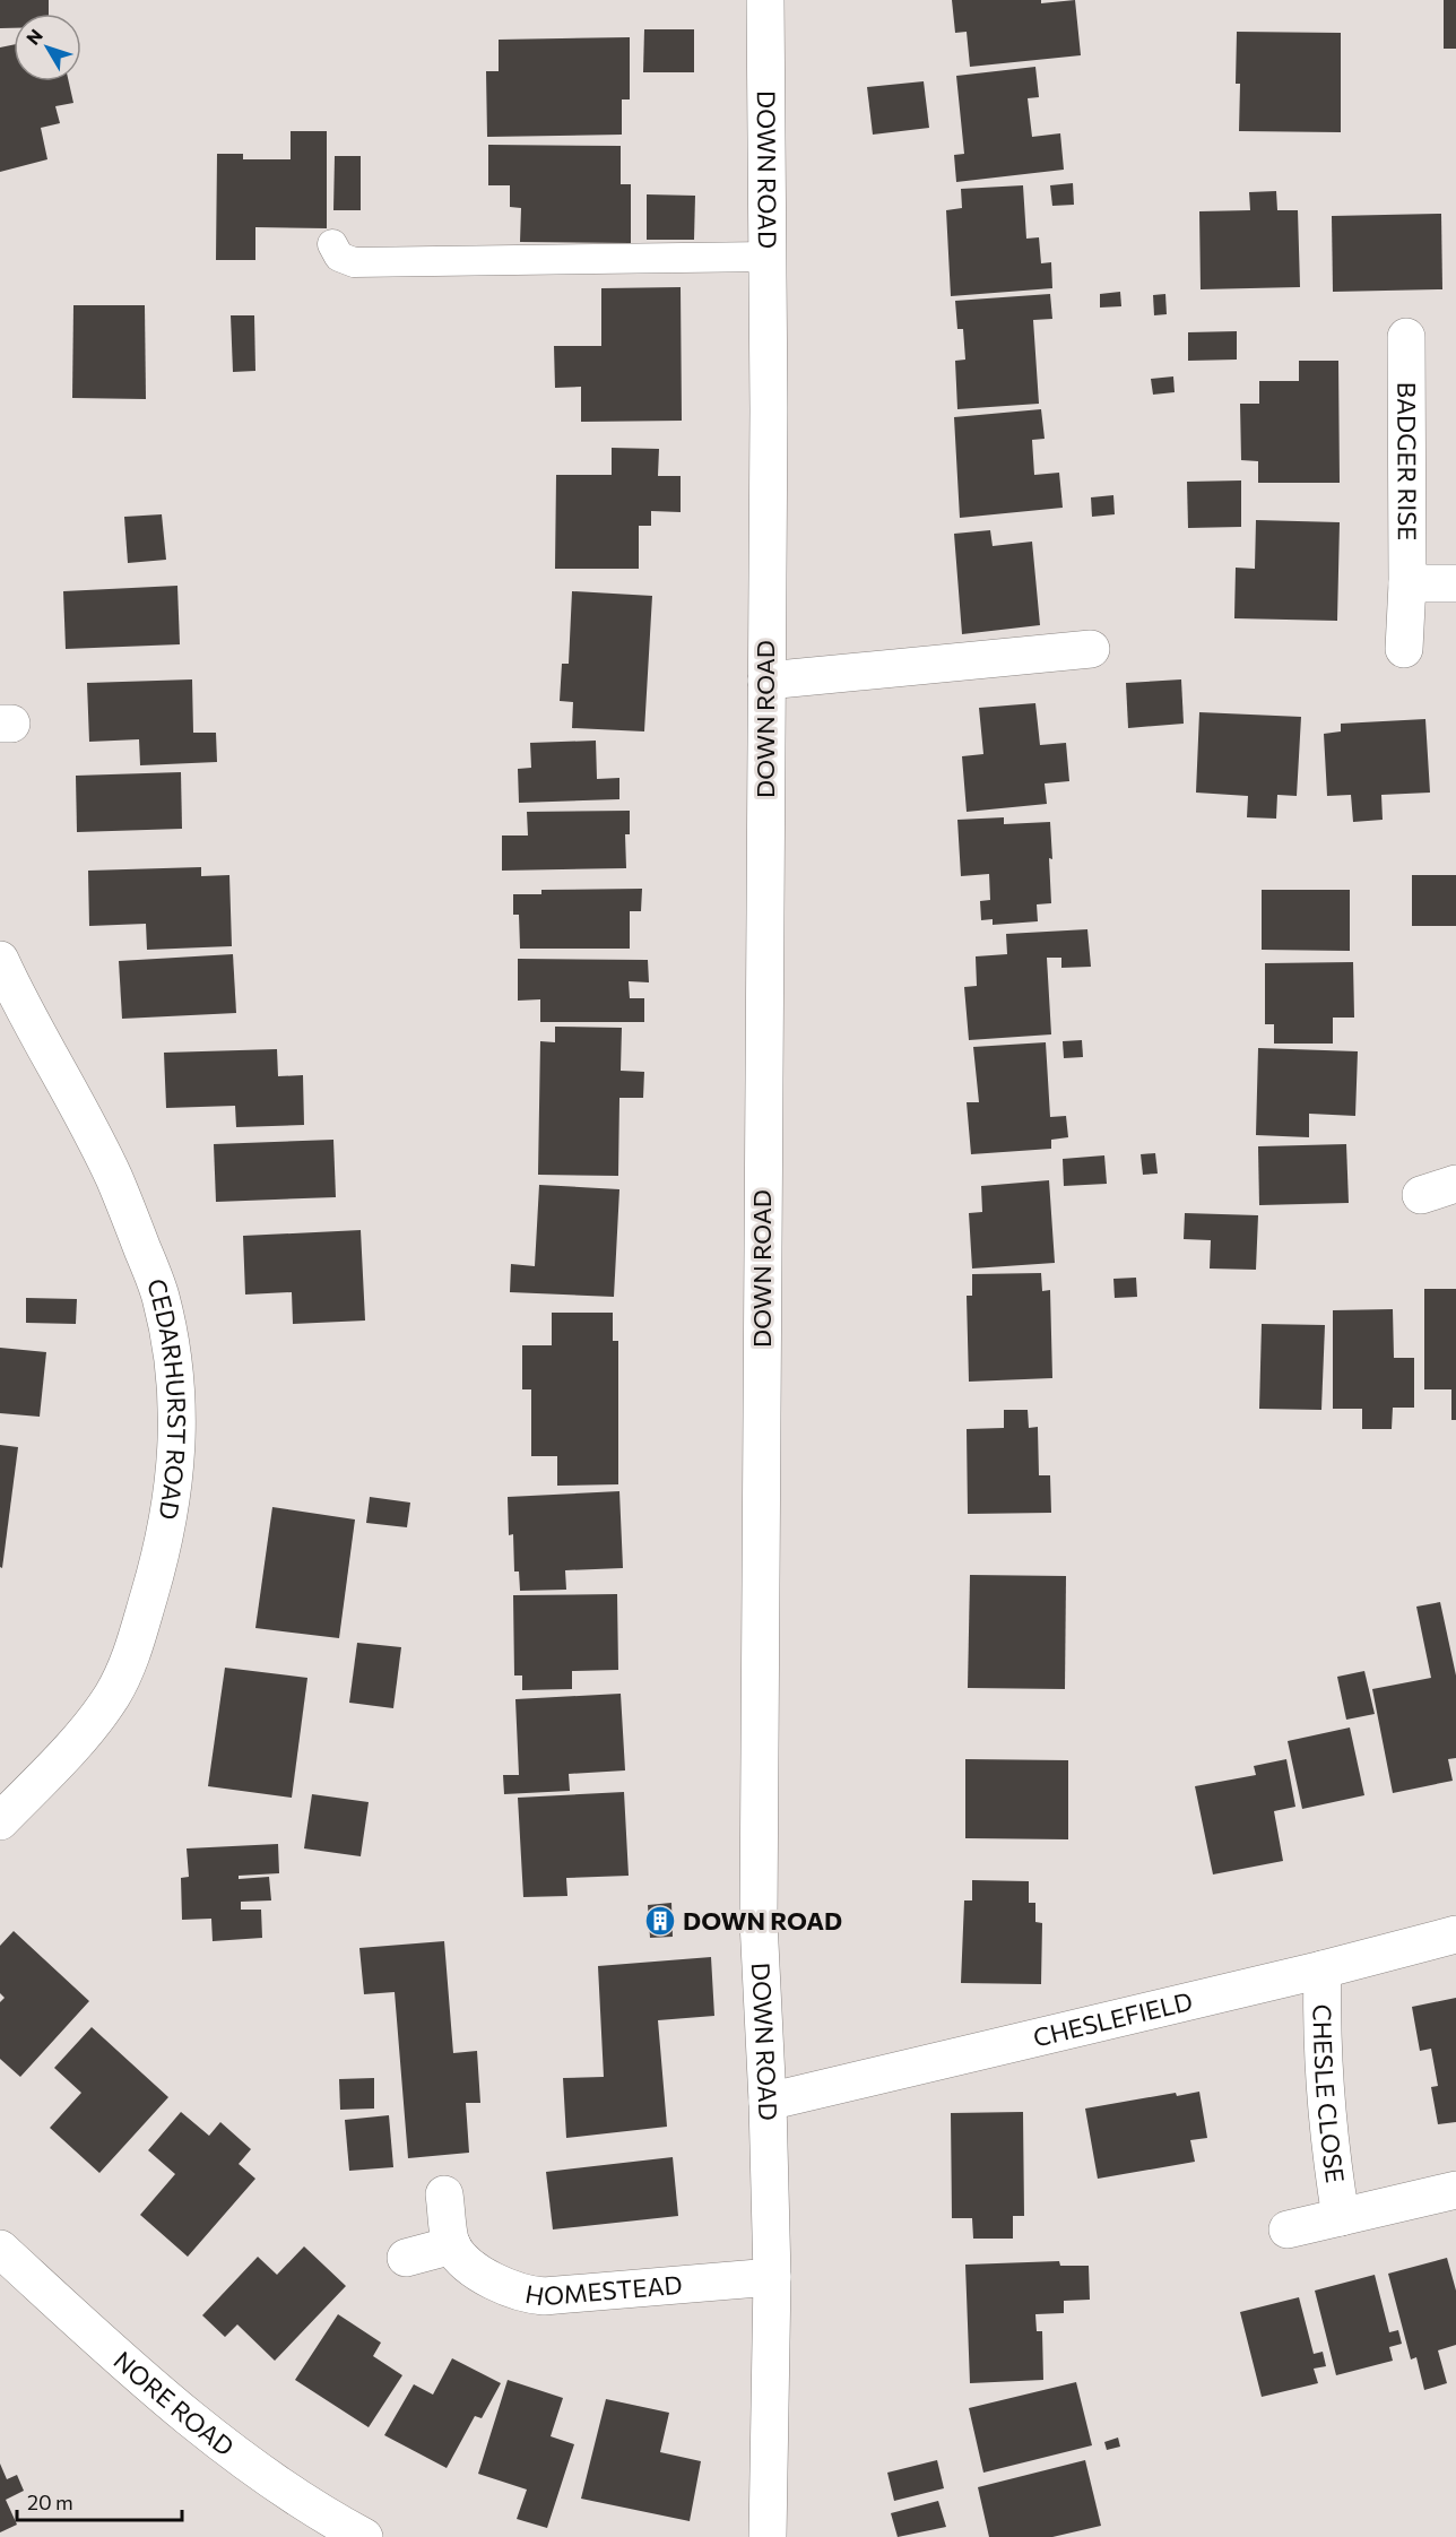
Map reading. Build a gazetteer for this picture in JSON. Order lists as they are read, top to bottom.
{
  "streets": {
    "street": [
      "DOWN ROAD",
      "BADGER RISE",
      "CEDARHURST ROAD",
      "CHESLEFIELD",
      "CHESLE CLOSE",
      "HOMESTEAD",
      "NORE ROAD"
    ]
  },
  "crossings": [
    ["DOWN ROAD", "CHESLEFIELD"],
    ["DOWN ROAD", "HOMESTEAD"],
    ["CHESLEFIELD", "CHESLE CLOSE"]
  ],
  "places": {
    "building": ["DOWN ROAD"]
  },
  "scale_bar": "20 m",
  "north": "top left"
}
